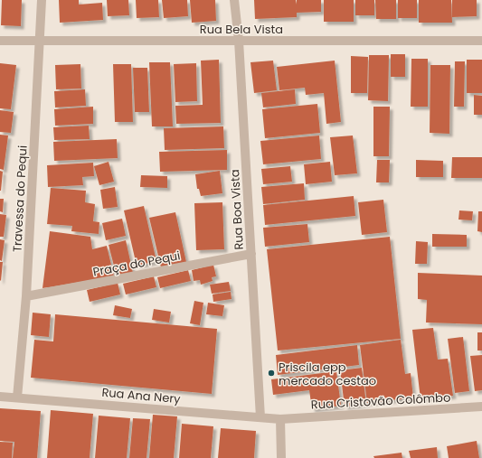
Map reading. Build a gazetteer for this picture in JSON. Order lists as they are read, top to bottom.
{
  "streets": {
    "street": [
      "Rua Bela Vista",
      "Travessa do Pequi",
      "Rua Boa Vista",
      "Praça do Pequi",
      "Rua Ana Nery",
      "Rua Cristovão Colômbo"
    ]
  },
  "crossings": [
    ["Rua Bela Vista", "Travessa do Pequi"],
    ["Rua Bela Vista", "Rua Boa Vista"],
    ["Travessa do Pequi", "Praça do Pequi"],
    ["Travessa do Pequi", "Rua Ana Nery"],
    ["Rua Boa Vista", "Praça do Pequi"],
    ["Rua Boa Vista", "Rua Ana Nery"],
    ["Rua Ana Nery", "Rua Cristovão Colômbo"]
  ],
  "places": ["Priscila epp mercado cestao"]
}
